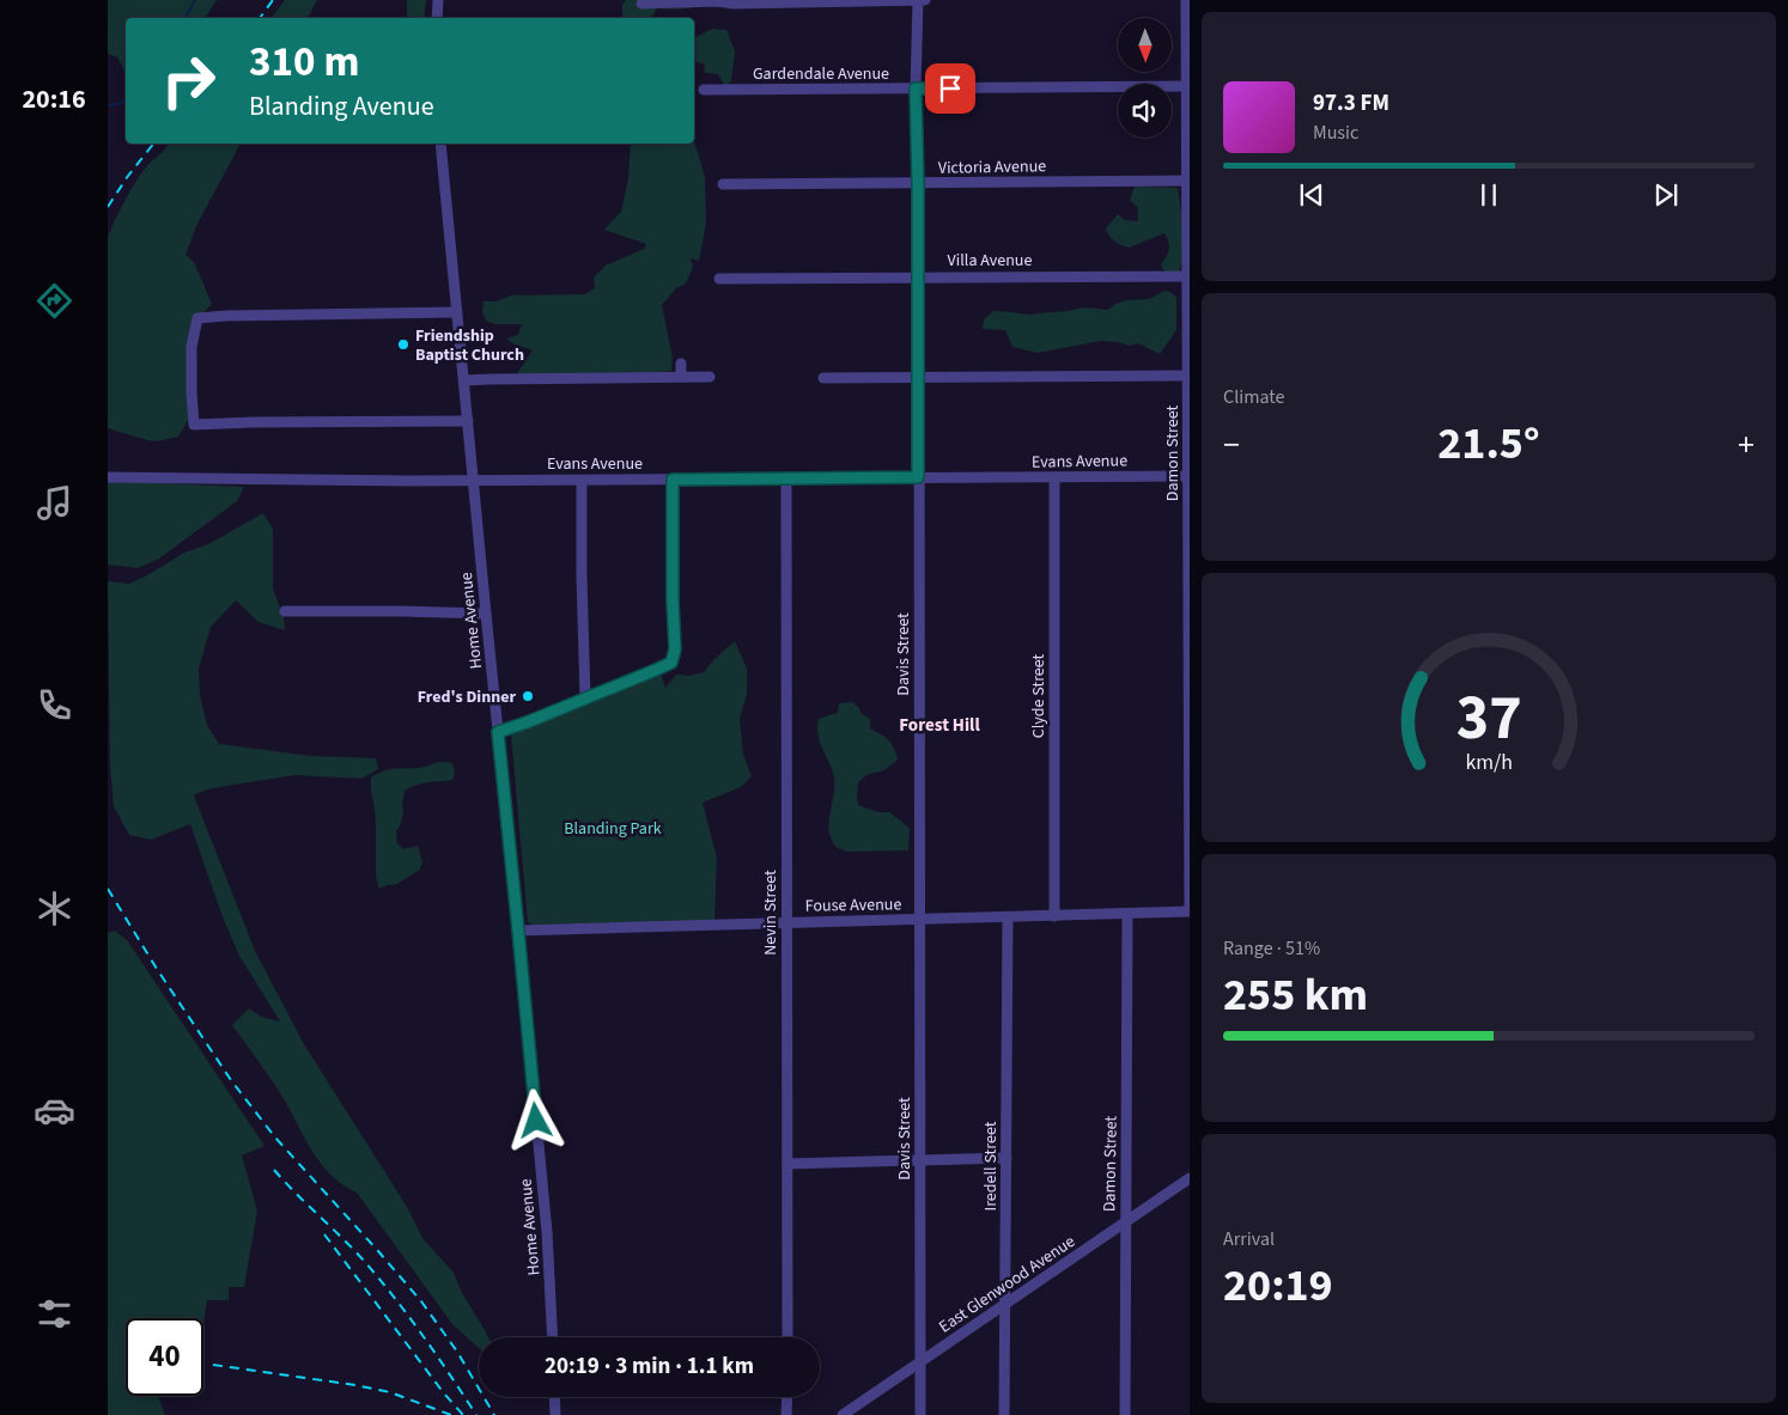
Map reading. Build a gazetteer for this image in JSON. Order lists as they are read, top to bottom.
{
  "streets": {
    "street": [
      "Gardendale Avenue",
      "Victoria Avenue",
      "Villa Avenue",
      "Damon Street",
      "Evans Avenue",
      "Home Avenue",
      "Davis Street",
      "Clyde Street",
      "Fouse Avenue",
      "Nevin Street",
      "Iredell Street",
      "East Glenwood Avenue"
    ]
  },
  "crossings": [
    ["Gardendale Avenue", "Damon Street"],
    ["Gardendale Avenue", "Davis Street"],
    ["Victoria Avenue", "Damon Street"],
    ["Victoria Avenue", "Davis Street"],
    ["Villa Avenue", "Damon Street"],
    ["Villa Avenue", "Davis Street"],
    ["Damon Street", "Evans Avenue"],
    ["Damon Street", "Fouse Avenue"],
    ["Damon Street", "East Glenwood Avenue"],
    ["Evans Avenue", "Home Avenue"],
    ["Evans Avenue", "Davis Street"],
    ["Evans Avenue", "Clyde Street"],
    ["Evans Avenue", "Nevin Street"],
    ["Home Avenue", "Fouse Avenue"],
    ["Davis Street", "Fouse Avenue"],
    ["Davis Street", "East Glenwood Avenue"],
    ["Clyde Street", "Fouse Avenue"],
    ["Fouse Avenue", "Nevin Street"],
    ["Fouse Avenue", "Iredell Street"],
    ["Iredell Street", "East Glenwood Avenue"]
  ],
  "districts": ["Forest Hill"],
  "parks": ["Blanding Park"],
  "places": ["Friendship Baptist Church", "Fred's Dinner"],
  "north": "bottom",
  "page": {
    "tabs": "20:16",
    "turn": ["310 m", "Blanding Avenue"],
    "song": ["97.3 FM", "Music"],
    "tile": [
      "Climate",
      ["Range · 51%", "255 km"],
      ["Arrival", "20:19"]
    ],
    "heat": ["−", "21.5°", "+"],
    "limit": "40",
    "trip": "20:19 · 3 min · 1.1 km",
    "gauge": ["37", "km/h"]
  }
}
